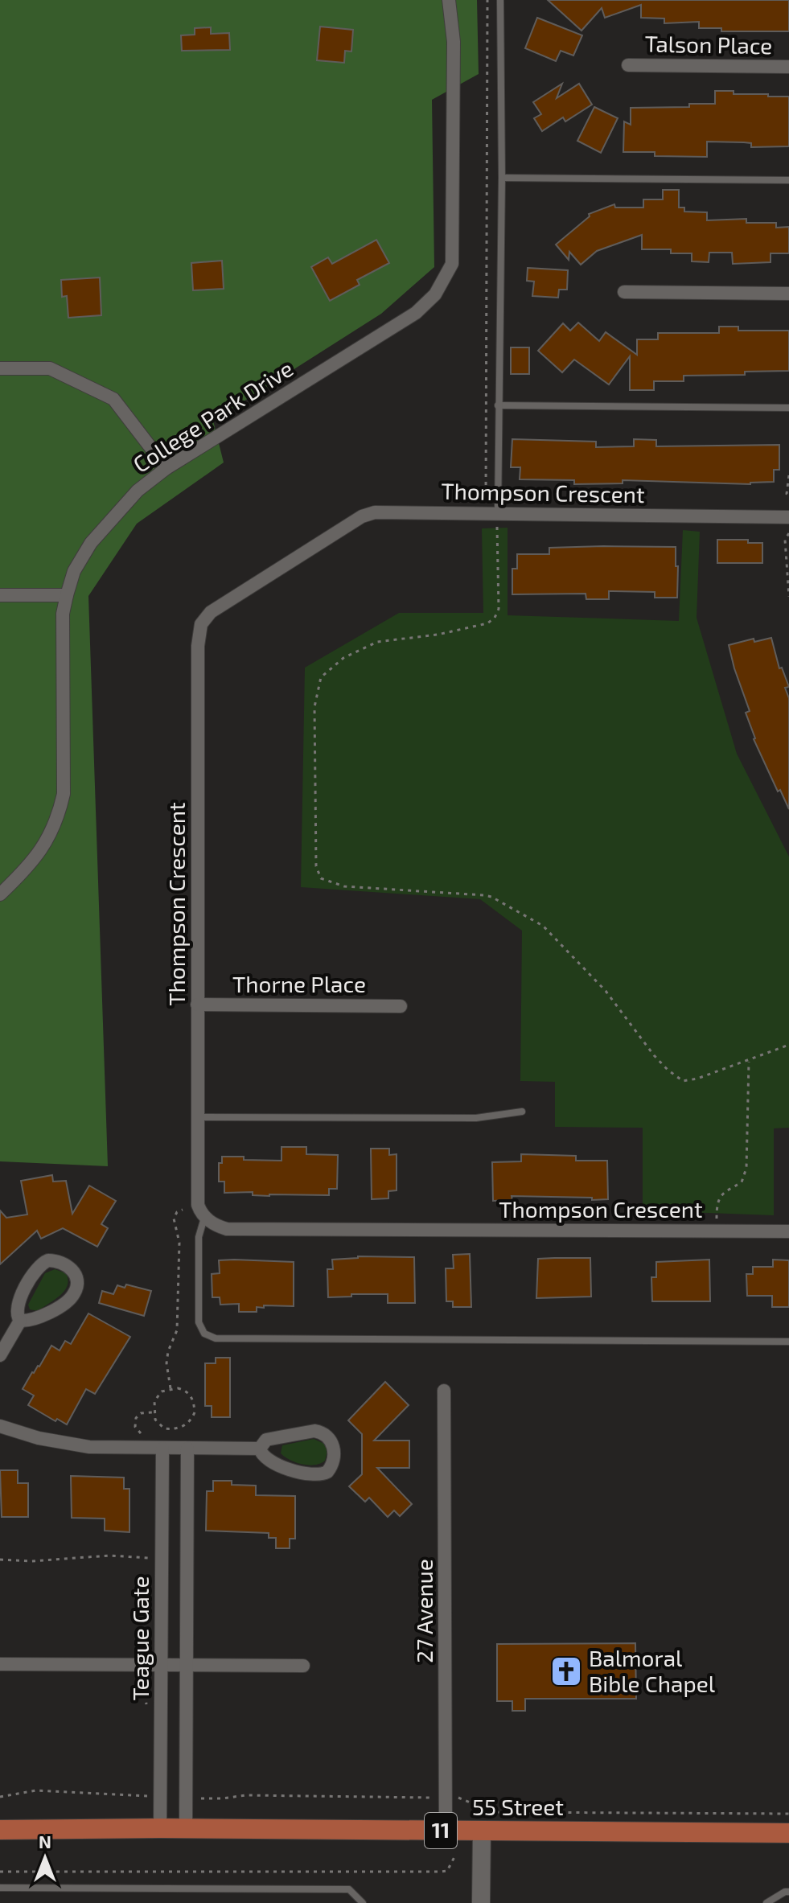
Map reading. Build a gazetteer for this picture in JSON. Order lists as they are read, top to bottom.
{
  "streets": {
    "main road": ["55 Street", "11"],
    "street": [
      "Talson Place",
      "College Park Drive",
      "Thompson Crescent",
      "Thorne Place",
      "27 Avenue",
      "Teague Gate"
    ]
  },
  "crossings": [
    ["Thompson Crescent", "Thorne Place"],
    ["27 Avenue", "55 Street"],
    ["Teague Gate", "55 Street"]
  ],
  "places": {
    "church": ["Balmoral Bible Chapel"]
  },
  "north": "top"
}
